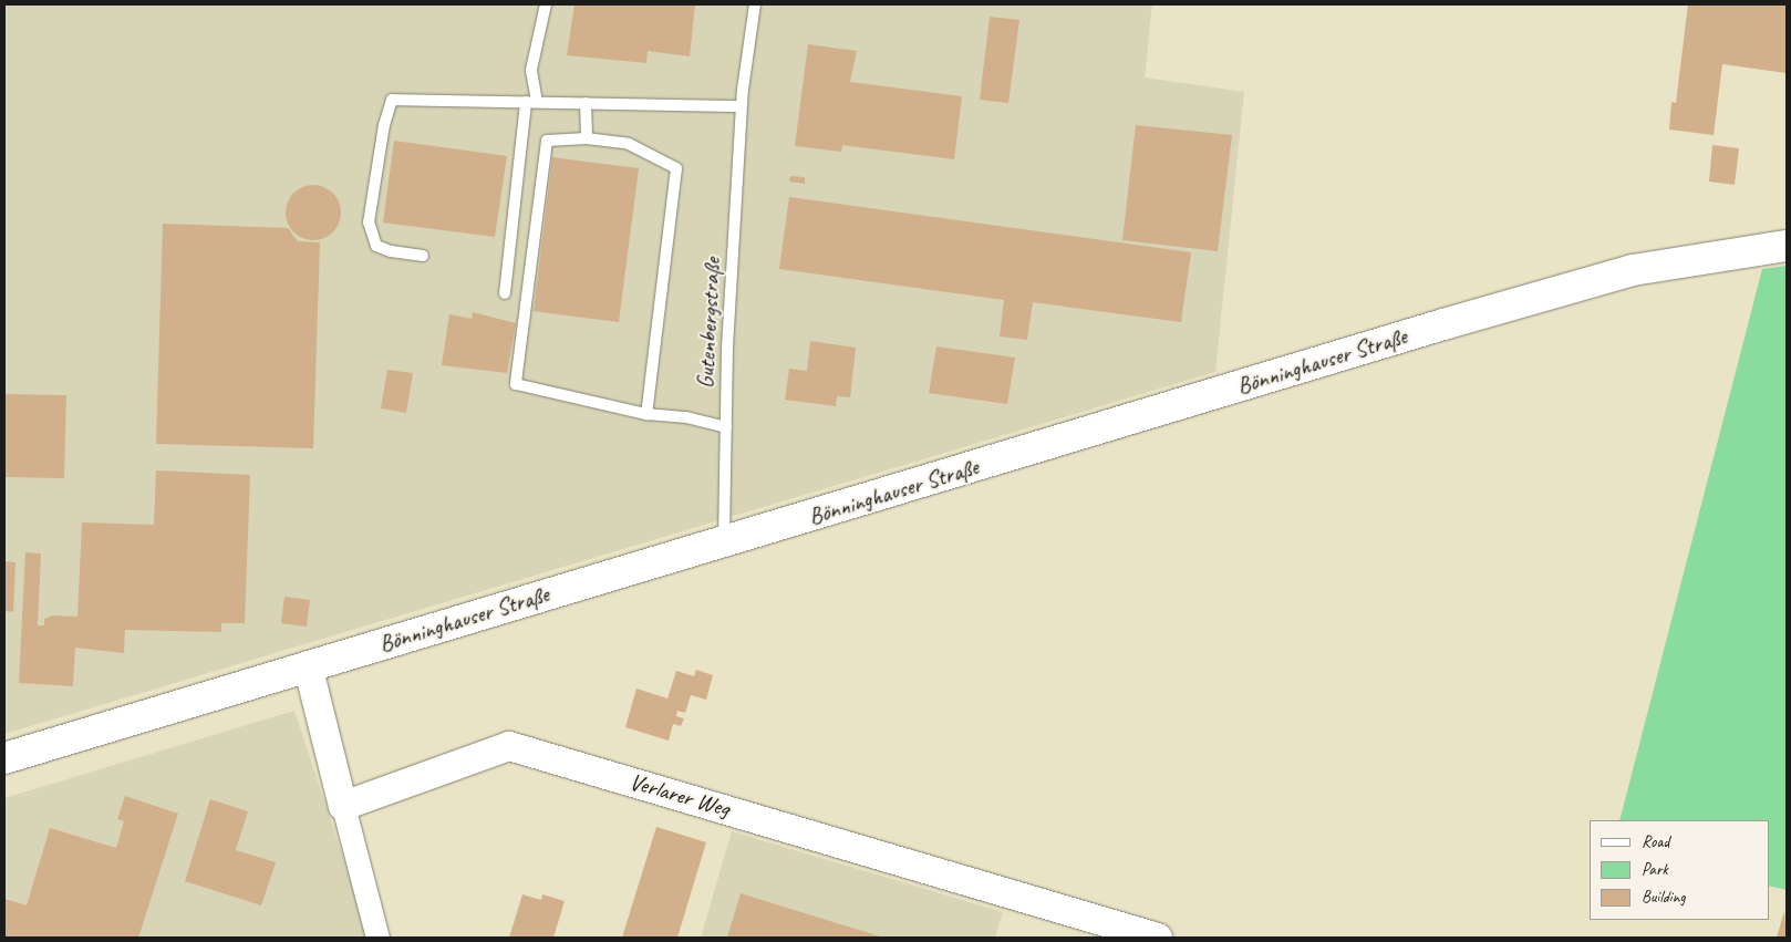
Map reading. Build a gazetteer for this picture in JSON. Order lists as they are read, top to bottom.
{
  "streets": {
    "main road": ["Bönninghauser Straße"],
    "street": ["Verlarer Weg"],
    "lane": ["Gutenbergstraße"]
  },
  "crossings": [
    ["Gutenbergstraße", "Bönninghauser Straße"]
  ],
  "legend": ["Road", "Park", "Building"]
}
